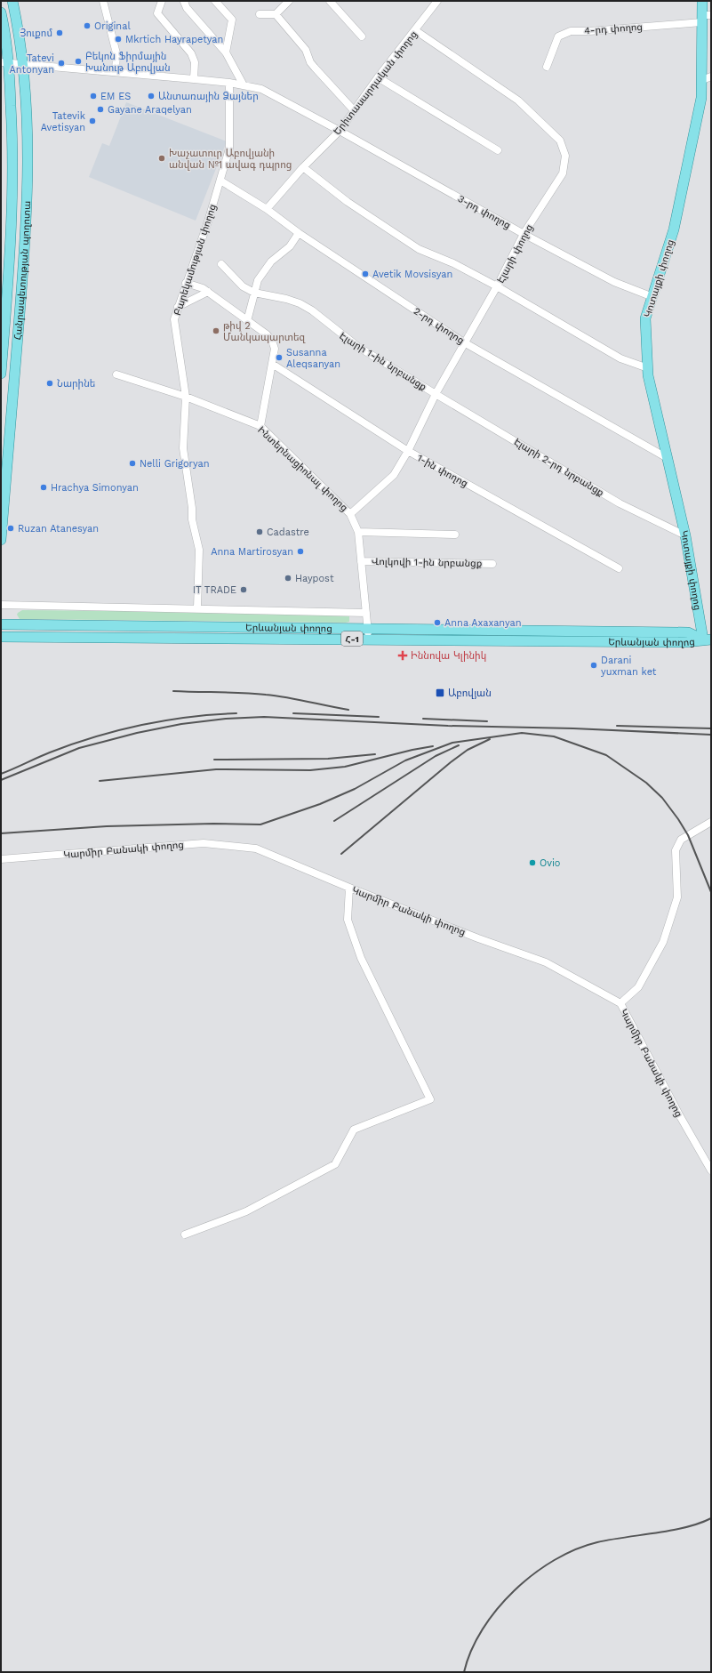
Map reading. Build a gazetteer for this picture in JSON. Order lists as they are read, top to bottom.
{
  "streets": {
    "main road": [
      "Հանրապետության պողոտա",
      "Կոտայքի փողոց",
      "Երևանյան փողոց",
      "Հ-1"
    ],
    "street": [
      "4-րդ փողոց",
      "Երիտասարդական փողոց",
      "3-րդ փողոց",
      "Էլարի փողոց",
      "Բարեկամության փողոց",
      "2-րդ փողոց",
      "Էլարի 1-ին նրբանցք",
      "Էլարի 2-րդ նրբանցք",
      "Ինտերնացիոնալ փողոց",
      "1-ին փողոց",
      "Վոլկովի 1-ին նրբանցք",
      "Կարմիր Բանակի փողոց"
    ]
  },
  "crossings": [
    ["4-րդ փողոց", "Կոտայքի փողոց"],
    ["Երիտասարդական փողոց", "3-րդ փողոց"],
    ["Երիտասարդական փողոց", "Էլարի փողոց"],
    ["Երիտասարդական փողոց", "2-րդ փողոց"],
    ["3-րդ փողոց", "Էլարի փողոց"],
    ["3-րդ փողոց", "Բարեկամության փողոց"],
    ["3-րդ փողոց", "Հանրապետության պողոտա"],
    ["3-րդ փողոց", "Կոտայքի փողոց"],
    ["Էլարի փողոց", "2-րդ փողոց"],
    ["Էլարի փողոց", "Էլարի 1-ին նրբանցք"],
    ["Էլարի փողոց", "Էլարի 2-րդ նրբանցք"],
    ["Էլարի փողոց", "Ինտերնացիոնալ փողոց"],
    ["Էլարի փողոց", "1-ին փողոց"],
    ["Բարեկամության փողոց", "2-րդ փողոց"],
    ["Բարեկամության փողոց", "Ինտերնացիոնալ փողոց"],
    ["Կոտայքի փողոց", "2-րդ փողոց"],
    ["Կոտայքի փողոց", "Էլարի 2-րդ նրբանցք"],
    ["Կոտայքի փողոց", "Երևանյան փողոց"],
    ["Էլարի 1-ին նրբանցք", "Էլարի 2-րդ նրբանցք"],
    ["Ինտերնացիոնալ փողոց", "Վոլկովի 1-ին նրբանցք"],
    ["Ինտերնացիոնալ փողոց", "Երևանյան փողոց"]
  ],
  "places": {
    "other": [
      "Original",
      "Յուքոմ",
      "Mkrtich Hayrapetyan",
      "Բեկոն Ֆիրմային Խանութ Աբովյան",
      "Tatevi Antonyan",
      "EM ES",
      "Անտառային Ձայներ",
      "Gayane Araqelyan",
      "Tatevik Avetisyan",
      "Խաչատուր Աբովյանի անվան №1 ավագ դպրոց",
      "Avetik Movsisyan",
      "թիվ 2 Մանկապարտեզ",
      "Susanna Aleqsanyan",
      "Նարինե",
      "Nelli Grigoryan",
      "Hrachya Simonyan",
      "Ruzan Atanesyan",
      "Cadastre",
      "Anna Martirosyan",
      "Haypost",
      "IT TRADE",
      "Anna Axaxanyan",
      "Darani yuxman ket",
      "Ovio"
    ],
    "health": ["Իննովա Կլինիկ"],
    "transit": ["Աբովյան"]
  }
}
